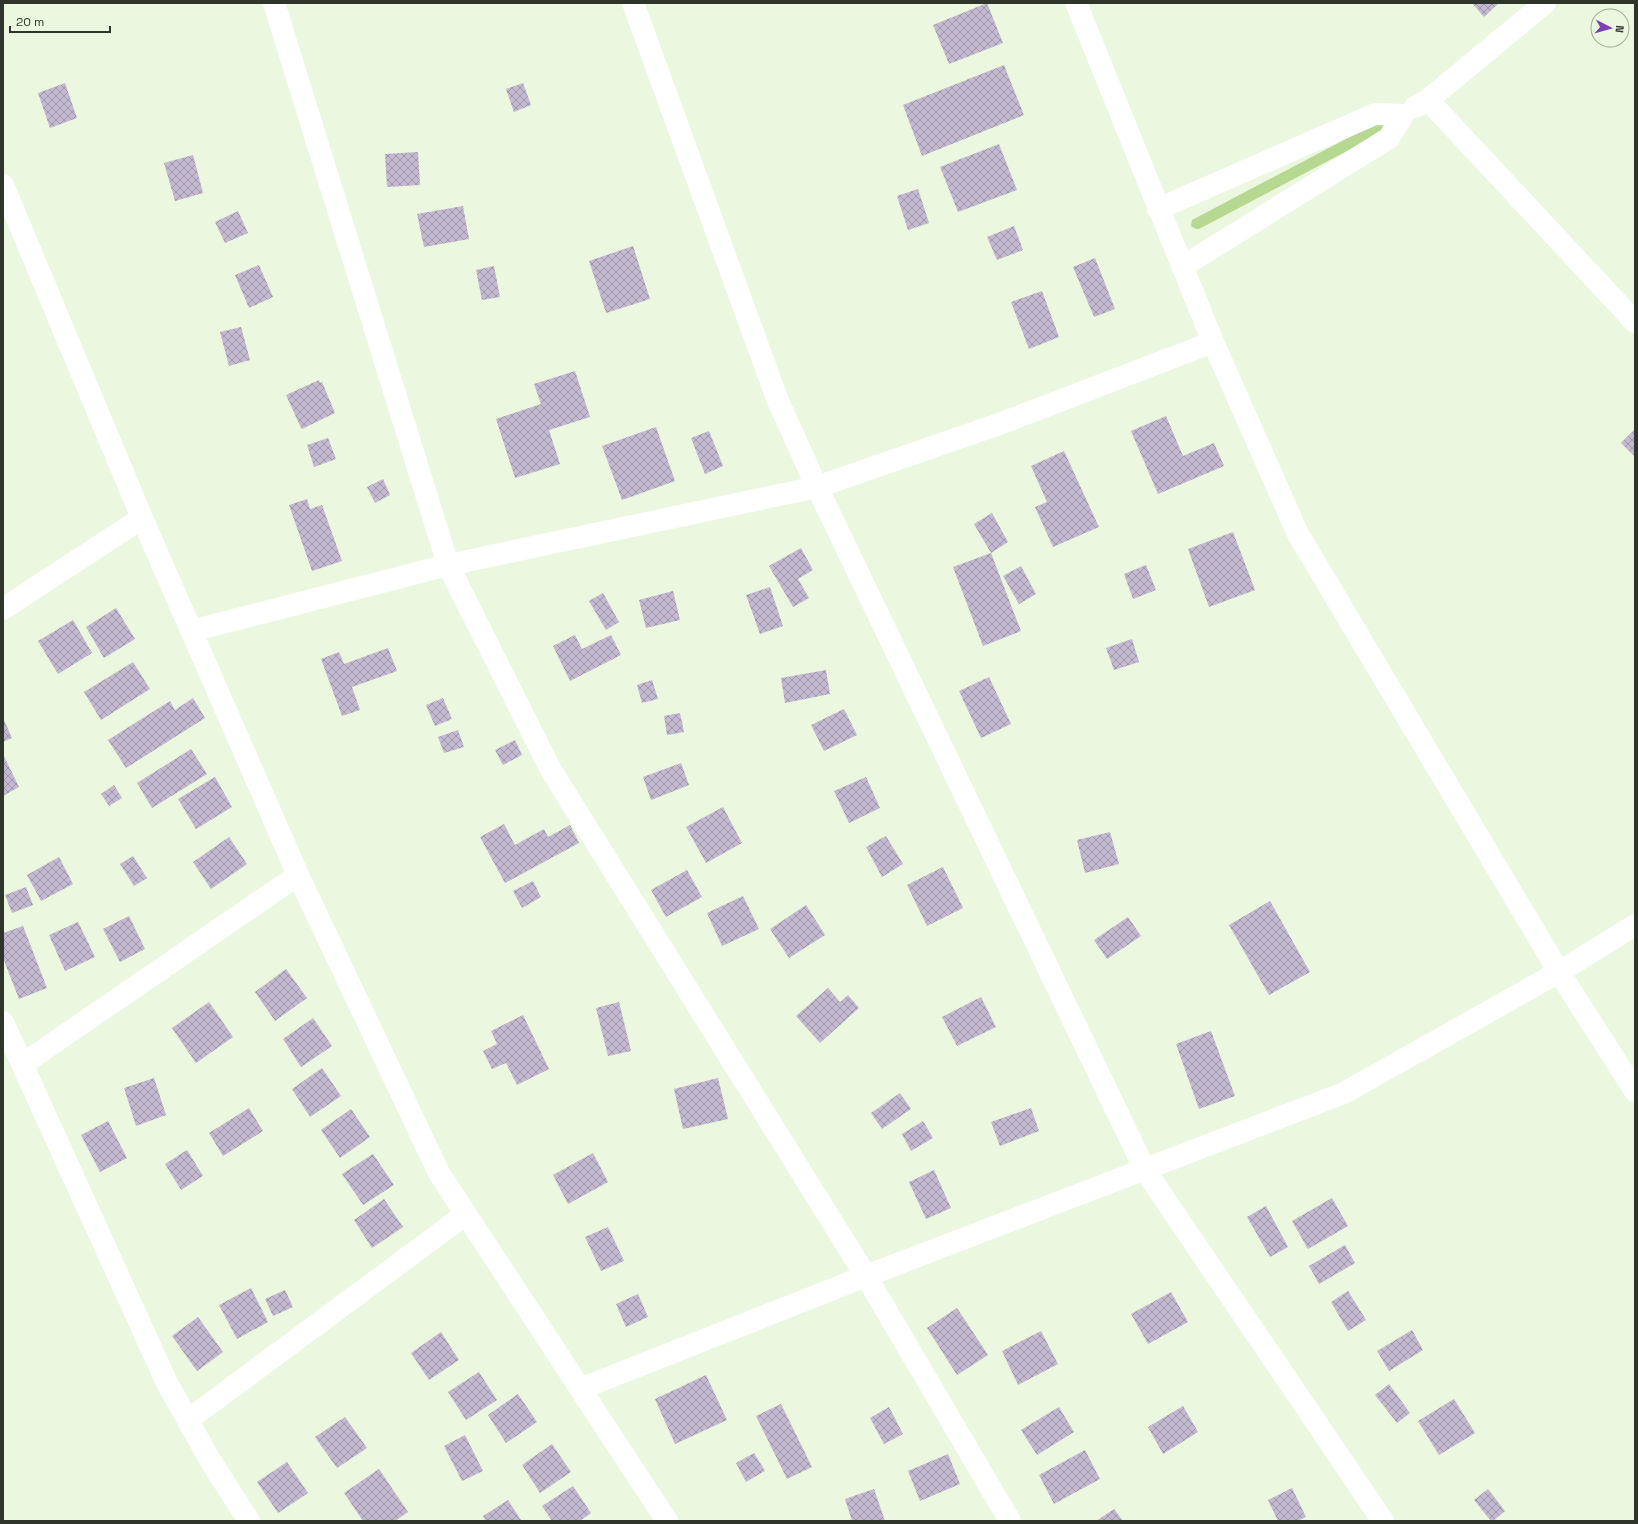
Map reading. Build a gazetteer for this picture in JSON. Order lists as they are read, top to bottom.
{
  "scale_bar": "20 m",
  "north": "right"
}
